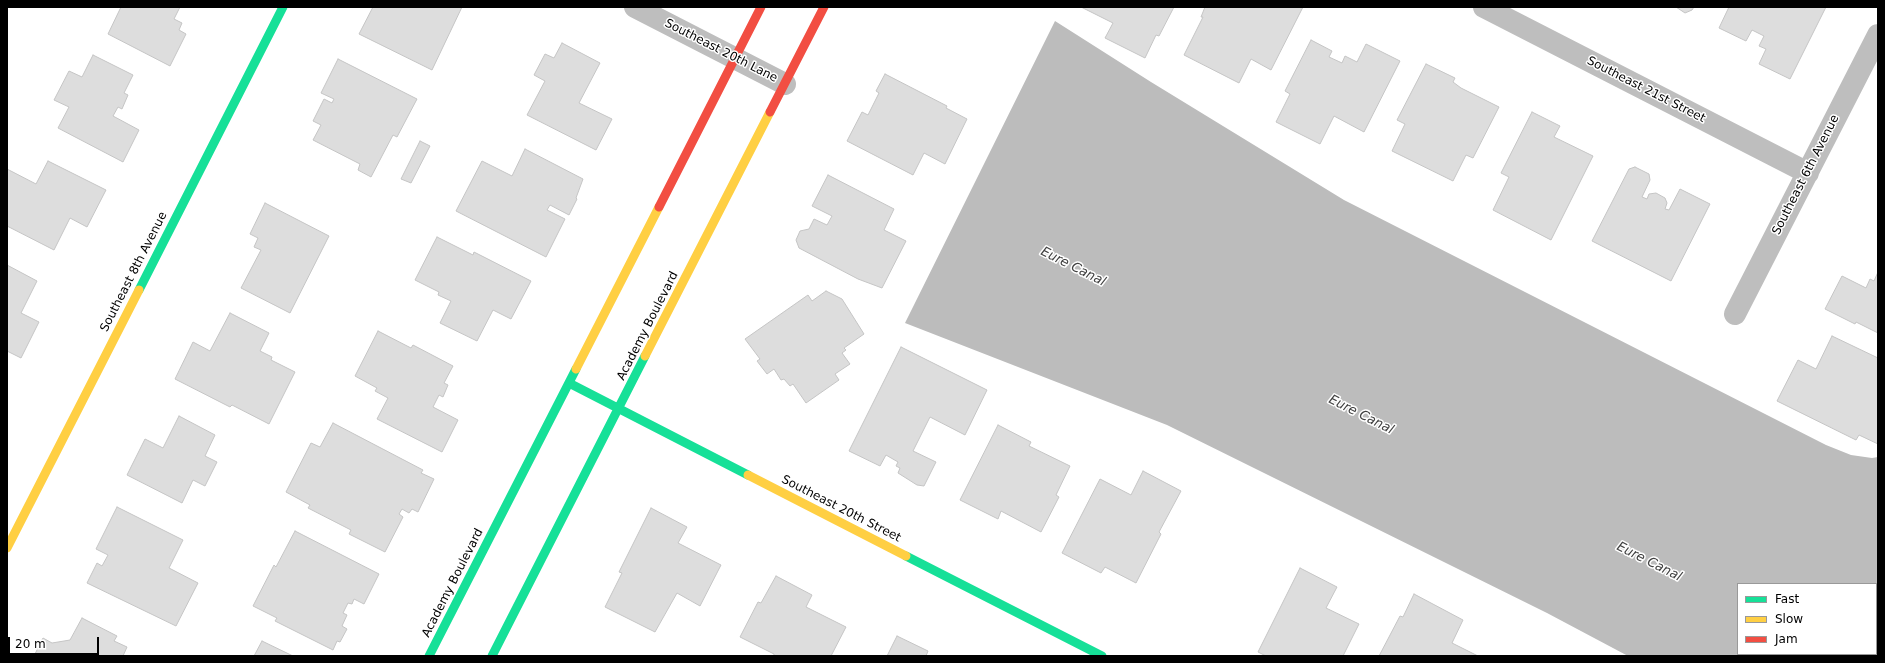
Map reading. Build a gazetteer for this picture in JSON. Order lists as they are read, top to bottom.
{
  "streets": {
    "street": [
      "Southeast 20th Lane",
      "Southeast 21st Street",
      "Southeast 6th Avenue",
      "Southeast 8th Avenue",
      "Academy Boulevard",
      "Southeast 20th Street"
    ]
  },
  "crossings": [
    ["Southeast 20th Lane", "Academy Boulevard"],
    ["Southeast 21st Street", "Southeast 6th Avenue"],
    ["Academy Boulevard", "Southeast 20th Street"]
  ],
  "water": ["Eure Canal"],
  "legend": ["Fast", "Slow", "Jam"],
  "scale_bar": "20 m"
}
